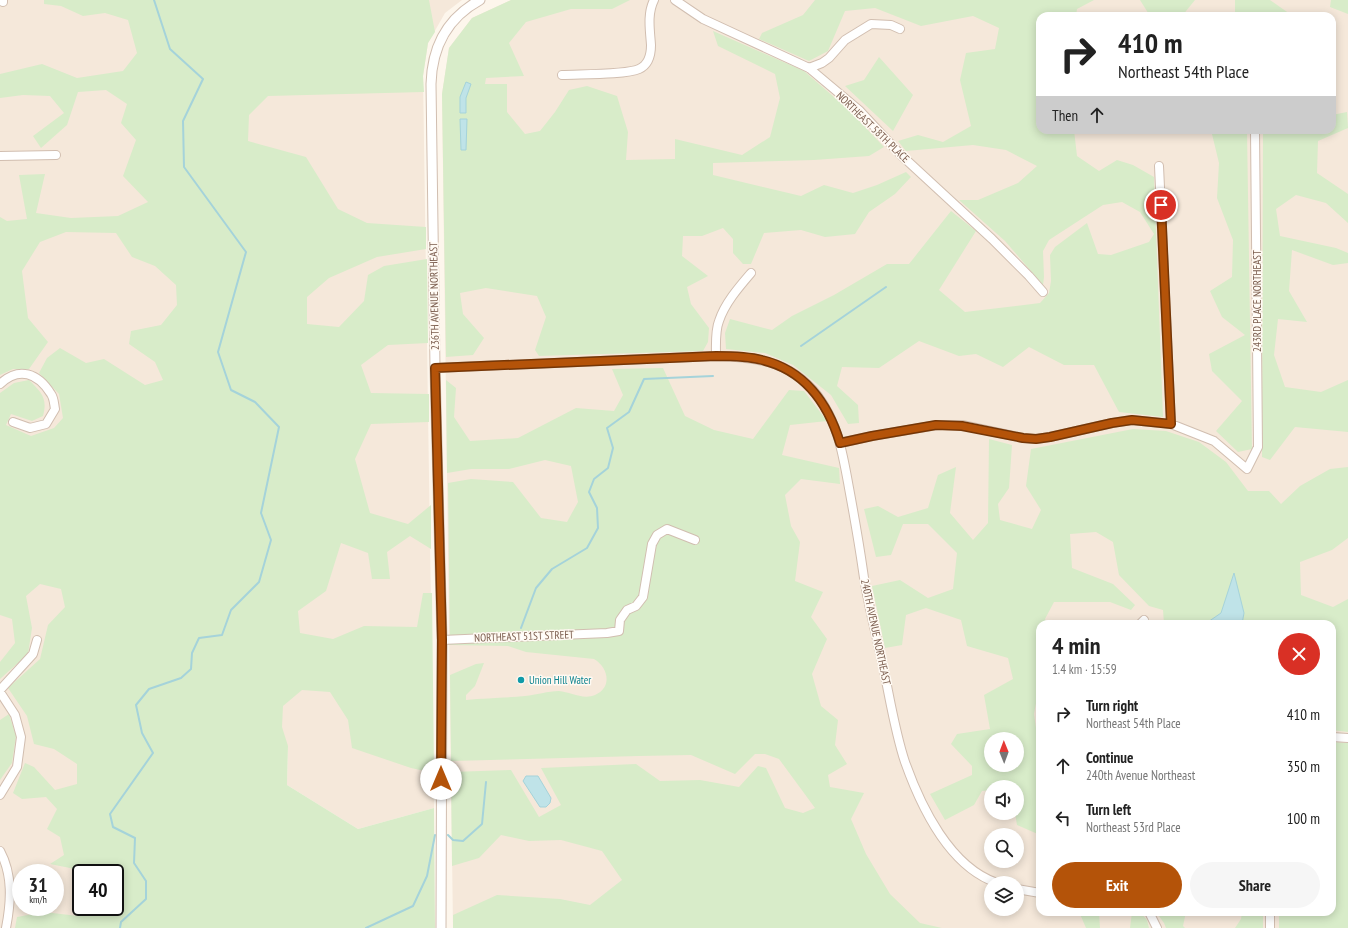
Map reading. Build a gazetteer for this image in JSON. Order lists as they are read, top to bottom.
{
  "streets": {
    "street": [
      "NORTHEAST 58TH PLACE",
      "236TH AVENUE NORTHEAST",
      "243RD PLACE NORTHEAST",
      "240TH AVENUE NORTHEAST",
      "NORTHEAST 51ST STREET"
    ]
  },
  "crossings": [
    ["236TH AVENUE NORTHEAST", "240TH AVENUE NORTHEAST"],
    ["236TH AVENUE NORTHEAST", "NORTHEAST 51ST STREET"]
  ],
  "places": ["Union Hill Water"],
  "north": "top",
  "page": {
    "turn": ["410 m", "Northeast 54th Place"],
    "then": "Then",
    "heading": ["4 min", "1.4 km · 15:59"],
    "list": [
      {
        "name": "Turn right",
        "note": "Northeast 54th Place",
        "value": "410 m"
      },
      {
        "name": "Continue",
        "note": "240th Avenue Northeast",
        "value": "350 m"
      },
      {
        "name": "Turn left",
        "note": "Northeast 53rd Place",
        "value": "100 m"
      }
    ],
    "buttons": ["Exit", "Share"],
    "speed": "31 km/h",
    "limit": "40"
  }
}
